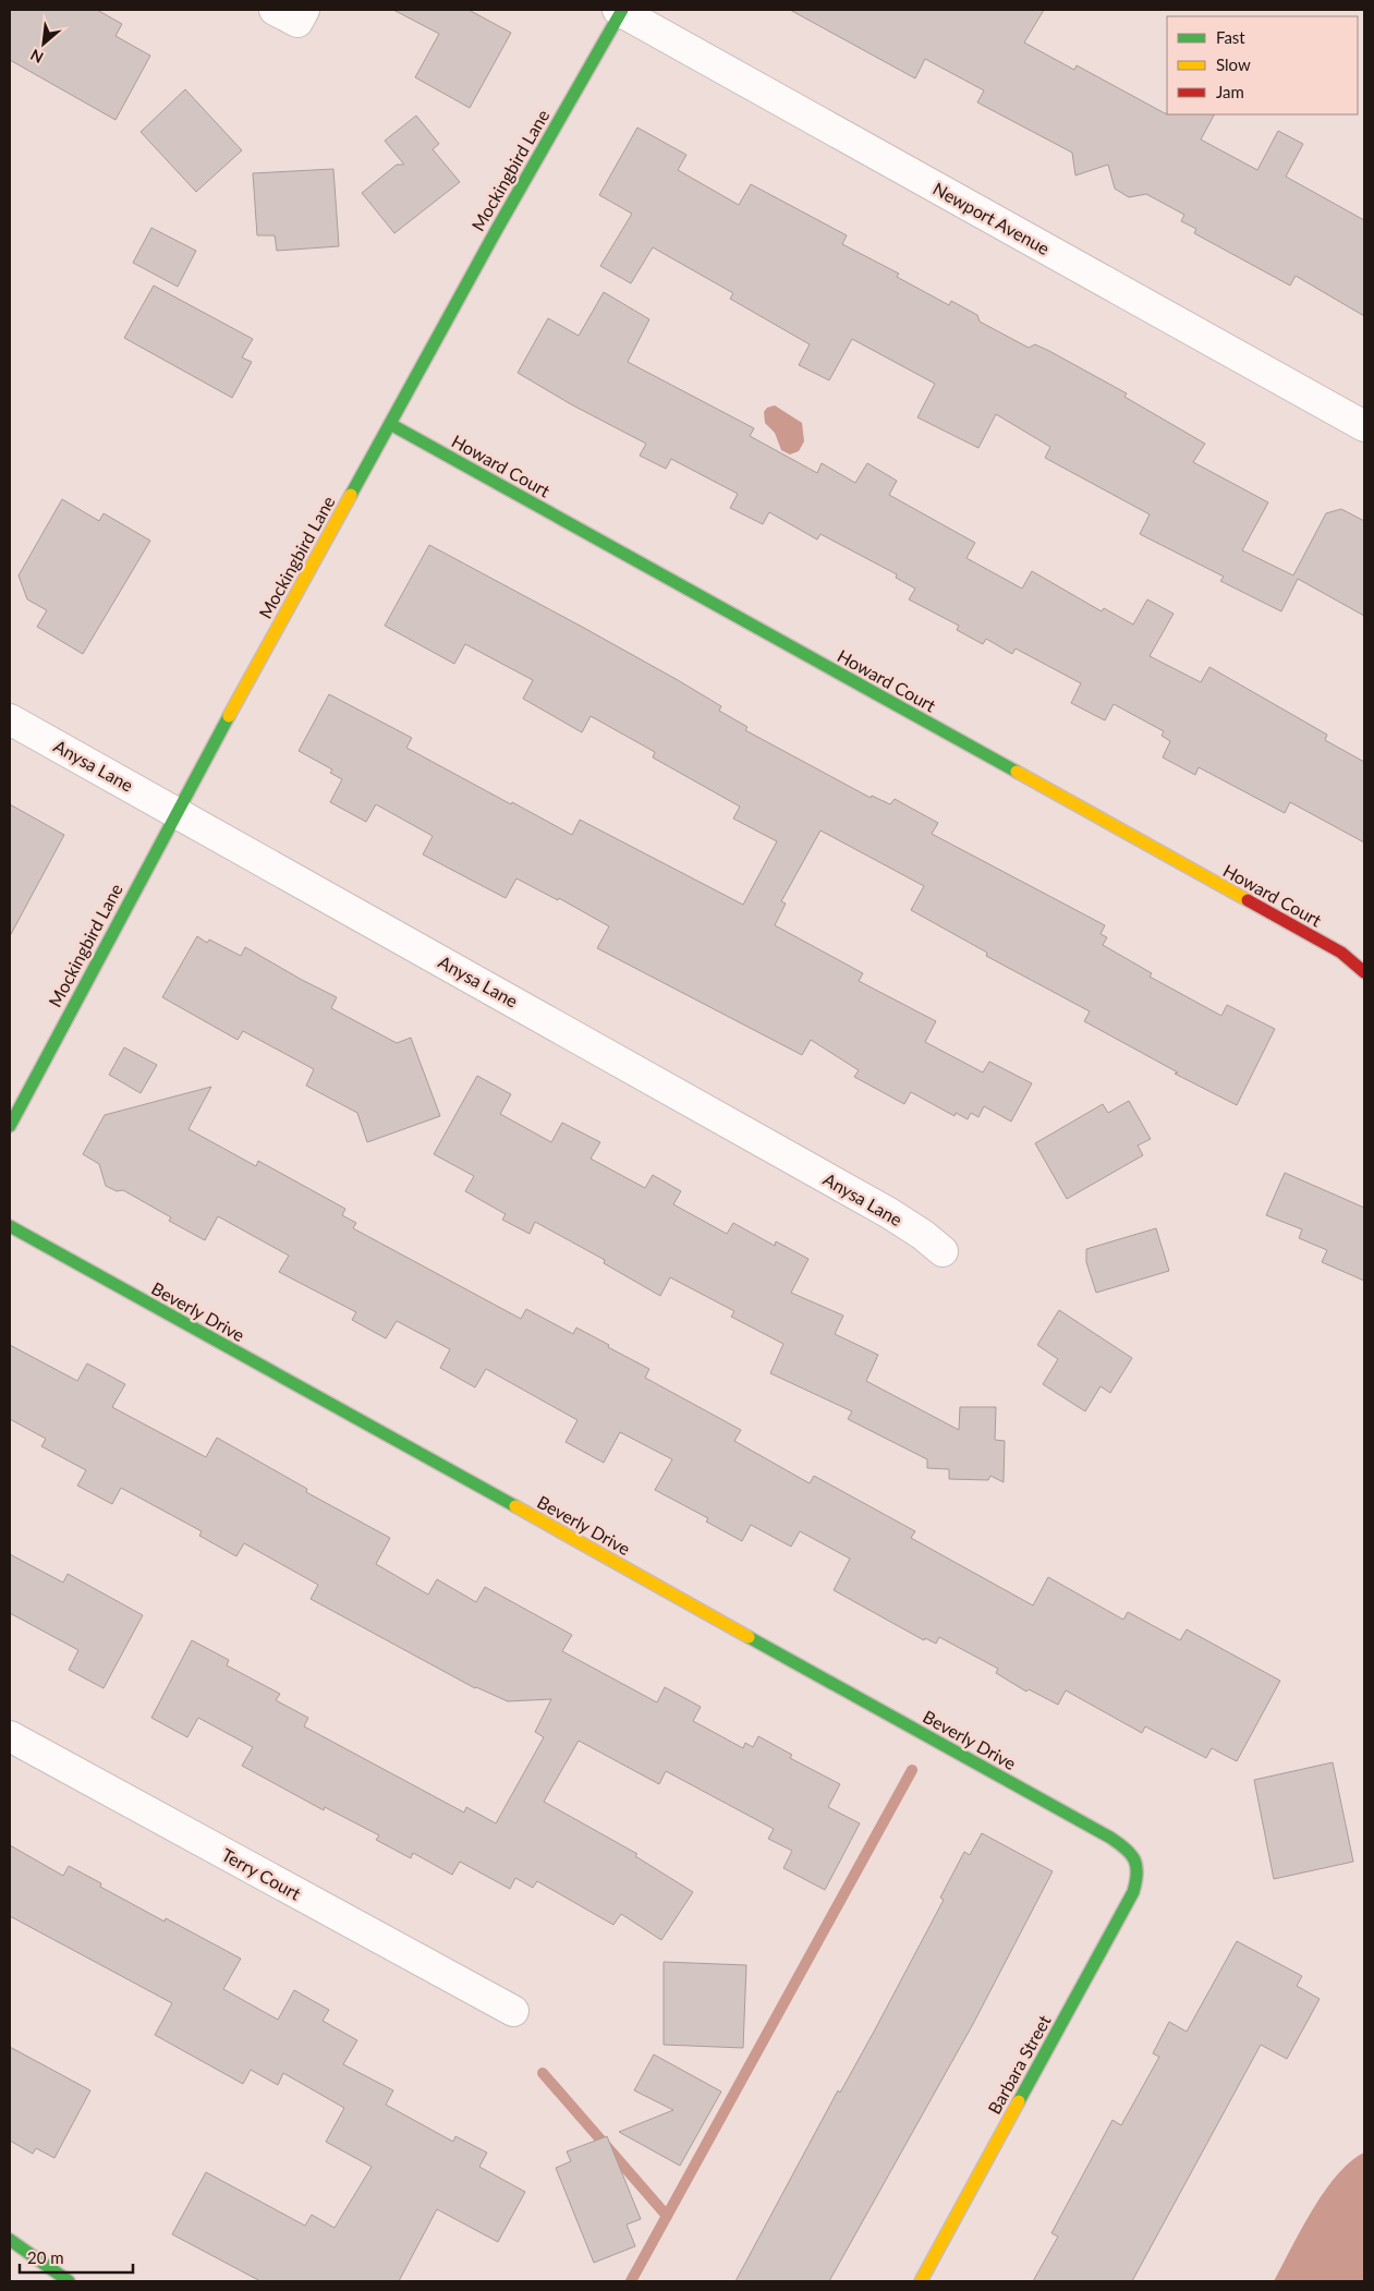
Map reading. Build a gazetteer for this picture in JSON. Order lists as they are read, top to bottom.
{
  "streets": {
    "street": [
      "Mockingbird Lane",
      "Newport Avenue",
      "Howard Court",
      "Anysa Lane",
      "Beverly Drive",
      "Terry Court",
      "Barbara Street"
    ]
  },
  "crossings": [
    ["Mockingbird Lane", "Newport Avenue"],
    ["Mockingbird Lane", "Howard Court"],
    ["Mockingbird Lane", "Anysa Lane"],
    ["Beverly Drive", "Barbara Street"]
  ],
  "legend": ["Fast", "Slow", "Jam"],
  "scale_bar": "20 m",
  "north": "bottom left"
}
